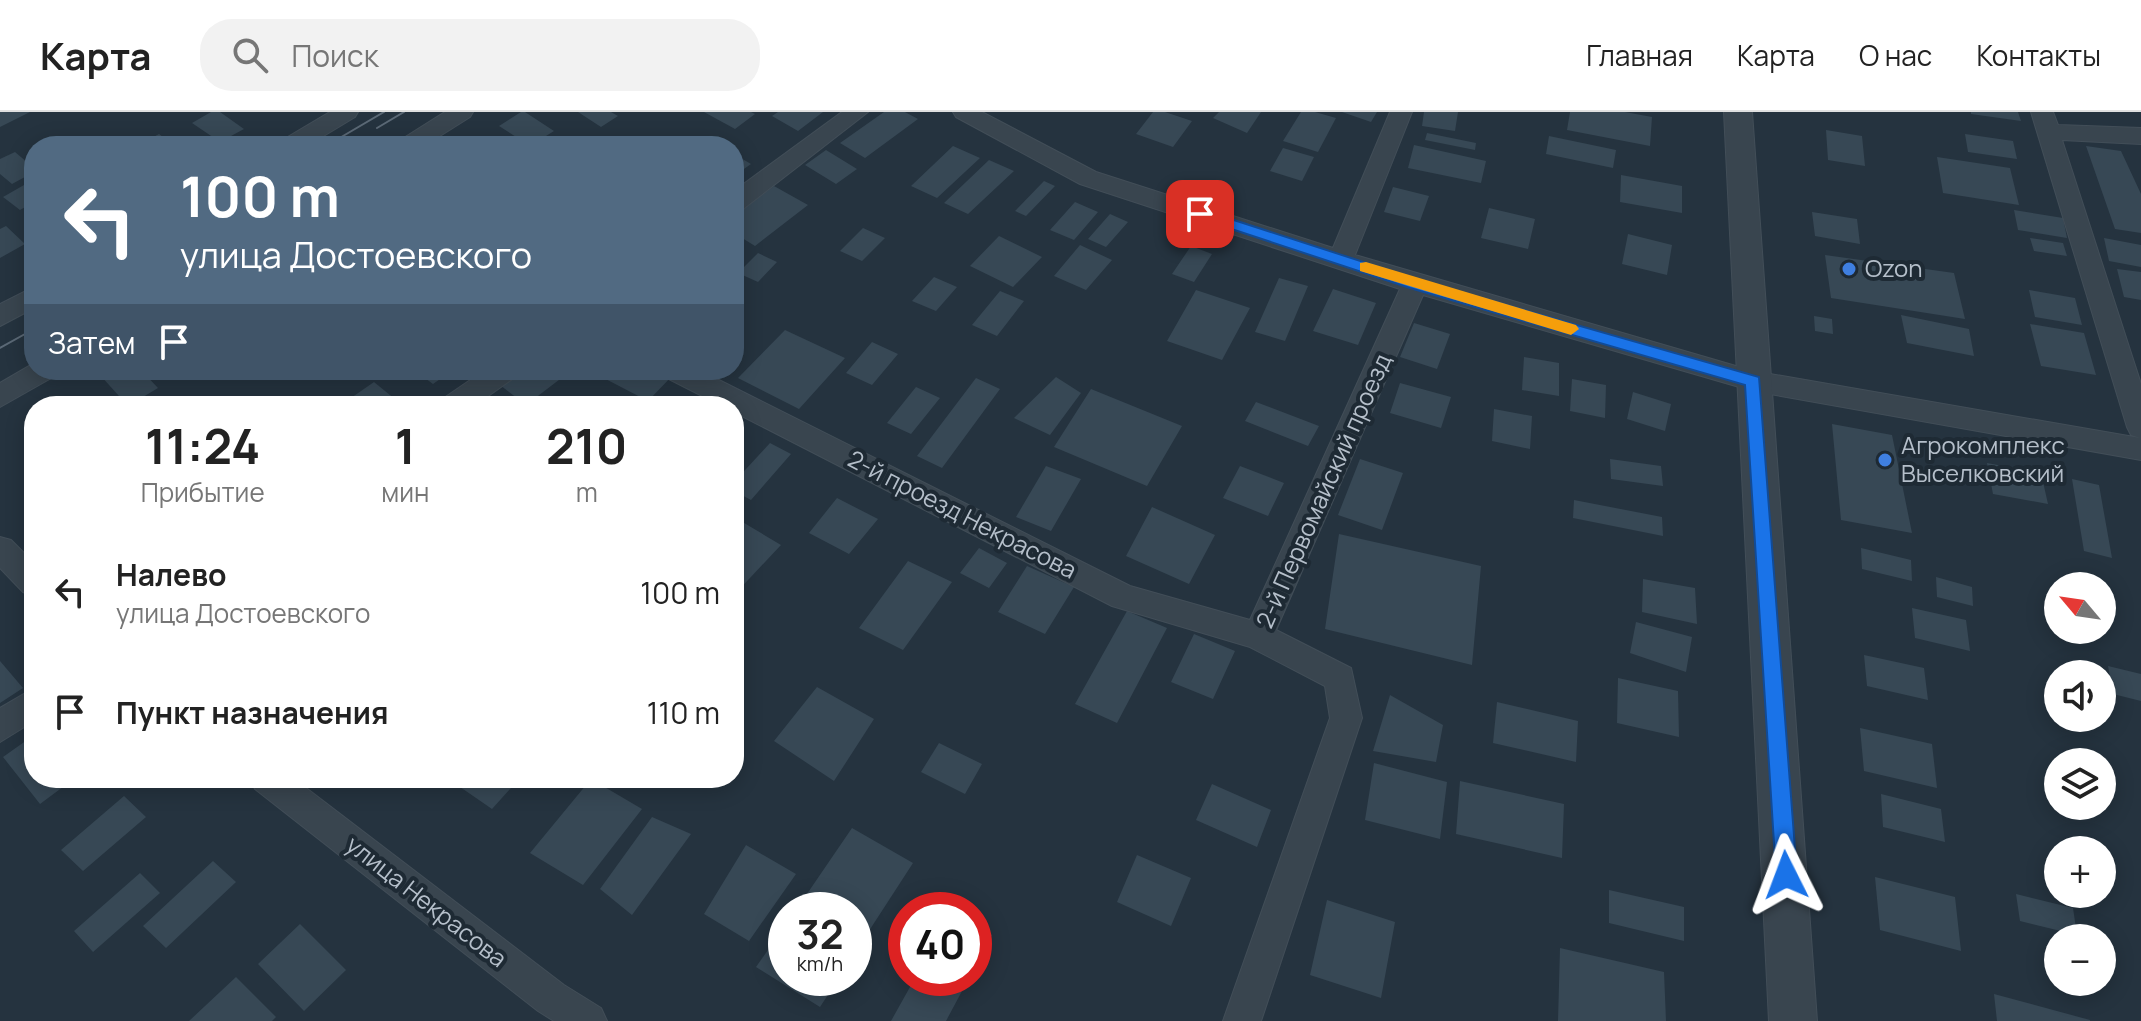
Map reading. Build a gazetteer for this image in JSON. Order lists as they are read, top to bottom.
{
  "streets": {
    "street": ["2-й Первомайский проезд", "2-й проезд Некрасова", "улица Некрасова"]
  },
  "crossings": [
    ["2-й Первомайский проезд", "2-й проезд Некрасова"]
  ],
  "places": ["Ozon", "Агрокомплекс Выселковский"],
  "north": "top left",
  "page": {
    "header": "Карта",
    "search": "Поиск",
    "nav": [
      "Главная",
      "Карта",
      "О нас",
      "Контакты"
    ],
    "turn": ["100 m", "улица Достоевского"],
    "then": "Затем",
    "eta": [
      "11:24",
      "Прибытие",
      "1",
      "мин",
      "210",
      "m"
    ],
    "list": [
      {
        "name": "Налево",
        "note": "улица Достоевского",
        "value": "100 m"
      },
      {
        "name": "Пункт назначения",
        "value": "110 m"
      }
    ],
    "map_buttons": ["+", "−"],
    "speed": "32 km/h",
    "limit": "40"
  }
}
